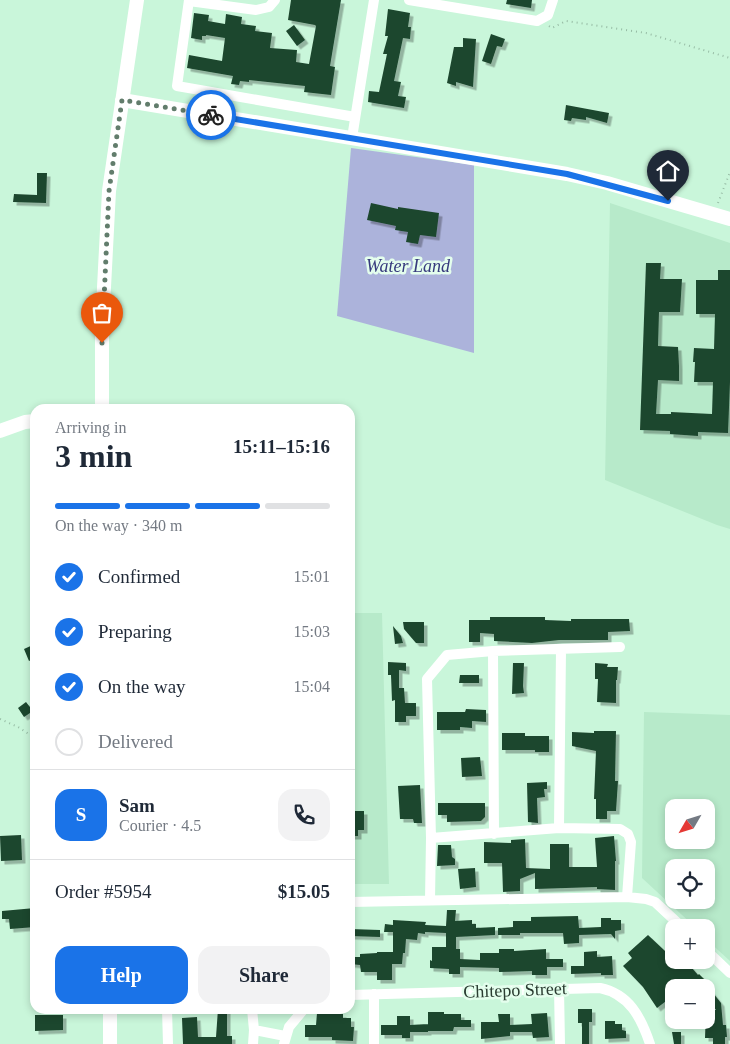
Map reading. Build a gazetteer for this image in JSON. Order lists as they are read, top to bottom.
{
  "streets": {
    "street": ["Chitepo Street"]
  },
  "parks": ["Water Land"],
  "north": "bottom left",
  "page": {
    "heading": ["3 min", "Arriving in", "15:11–15:16"],
    "panel": [
      "Sam",
      "Courier · 4.5",
      "Order #5954",
      "$15.05"
    ],
    "bar": "On the way · 340 m",
    "list": [
      ["Confirmed", "15:01"],
      ["Preparing", "15:03"],
      ["On the way", "15:04"],
      "Delivered"
    ],
    "round": "S",
    "map_buttons": ["+", "−"],
    "buttons": ["Help", "Share"]
  }
}
